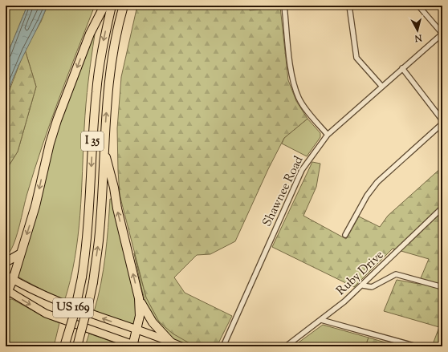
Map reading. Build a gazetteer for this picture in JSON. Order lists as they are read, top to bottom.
{
  "streets": {
    "highway": ["I 35"],
    "main road": ["US 169"],
    "street": ["Shawnee Road", "Ruby Drive"]
  },
  "north": "bottom"
}
